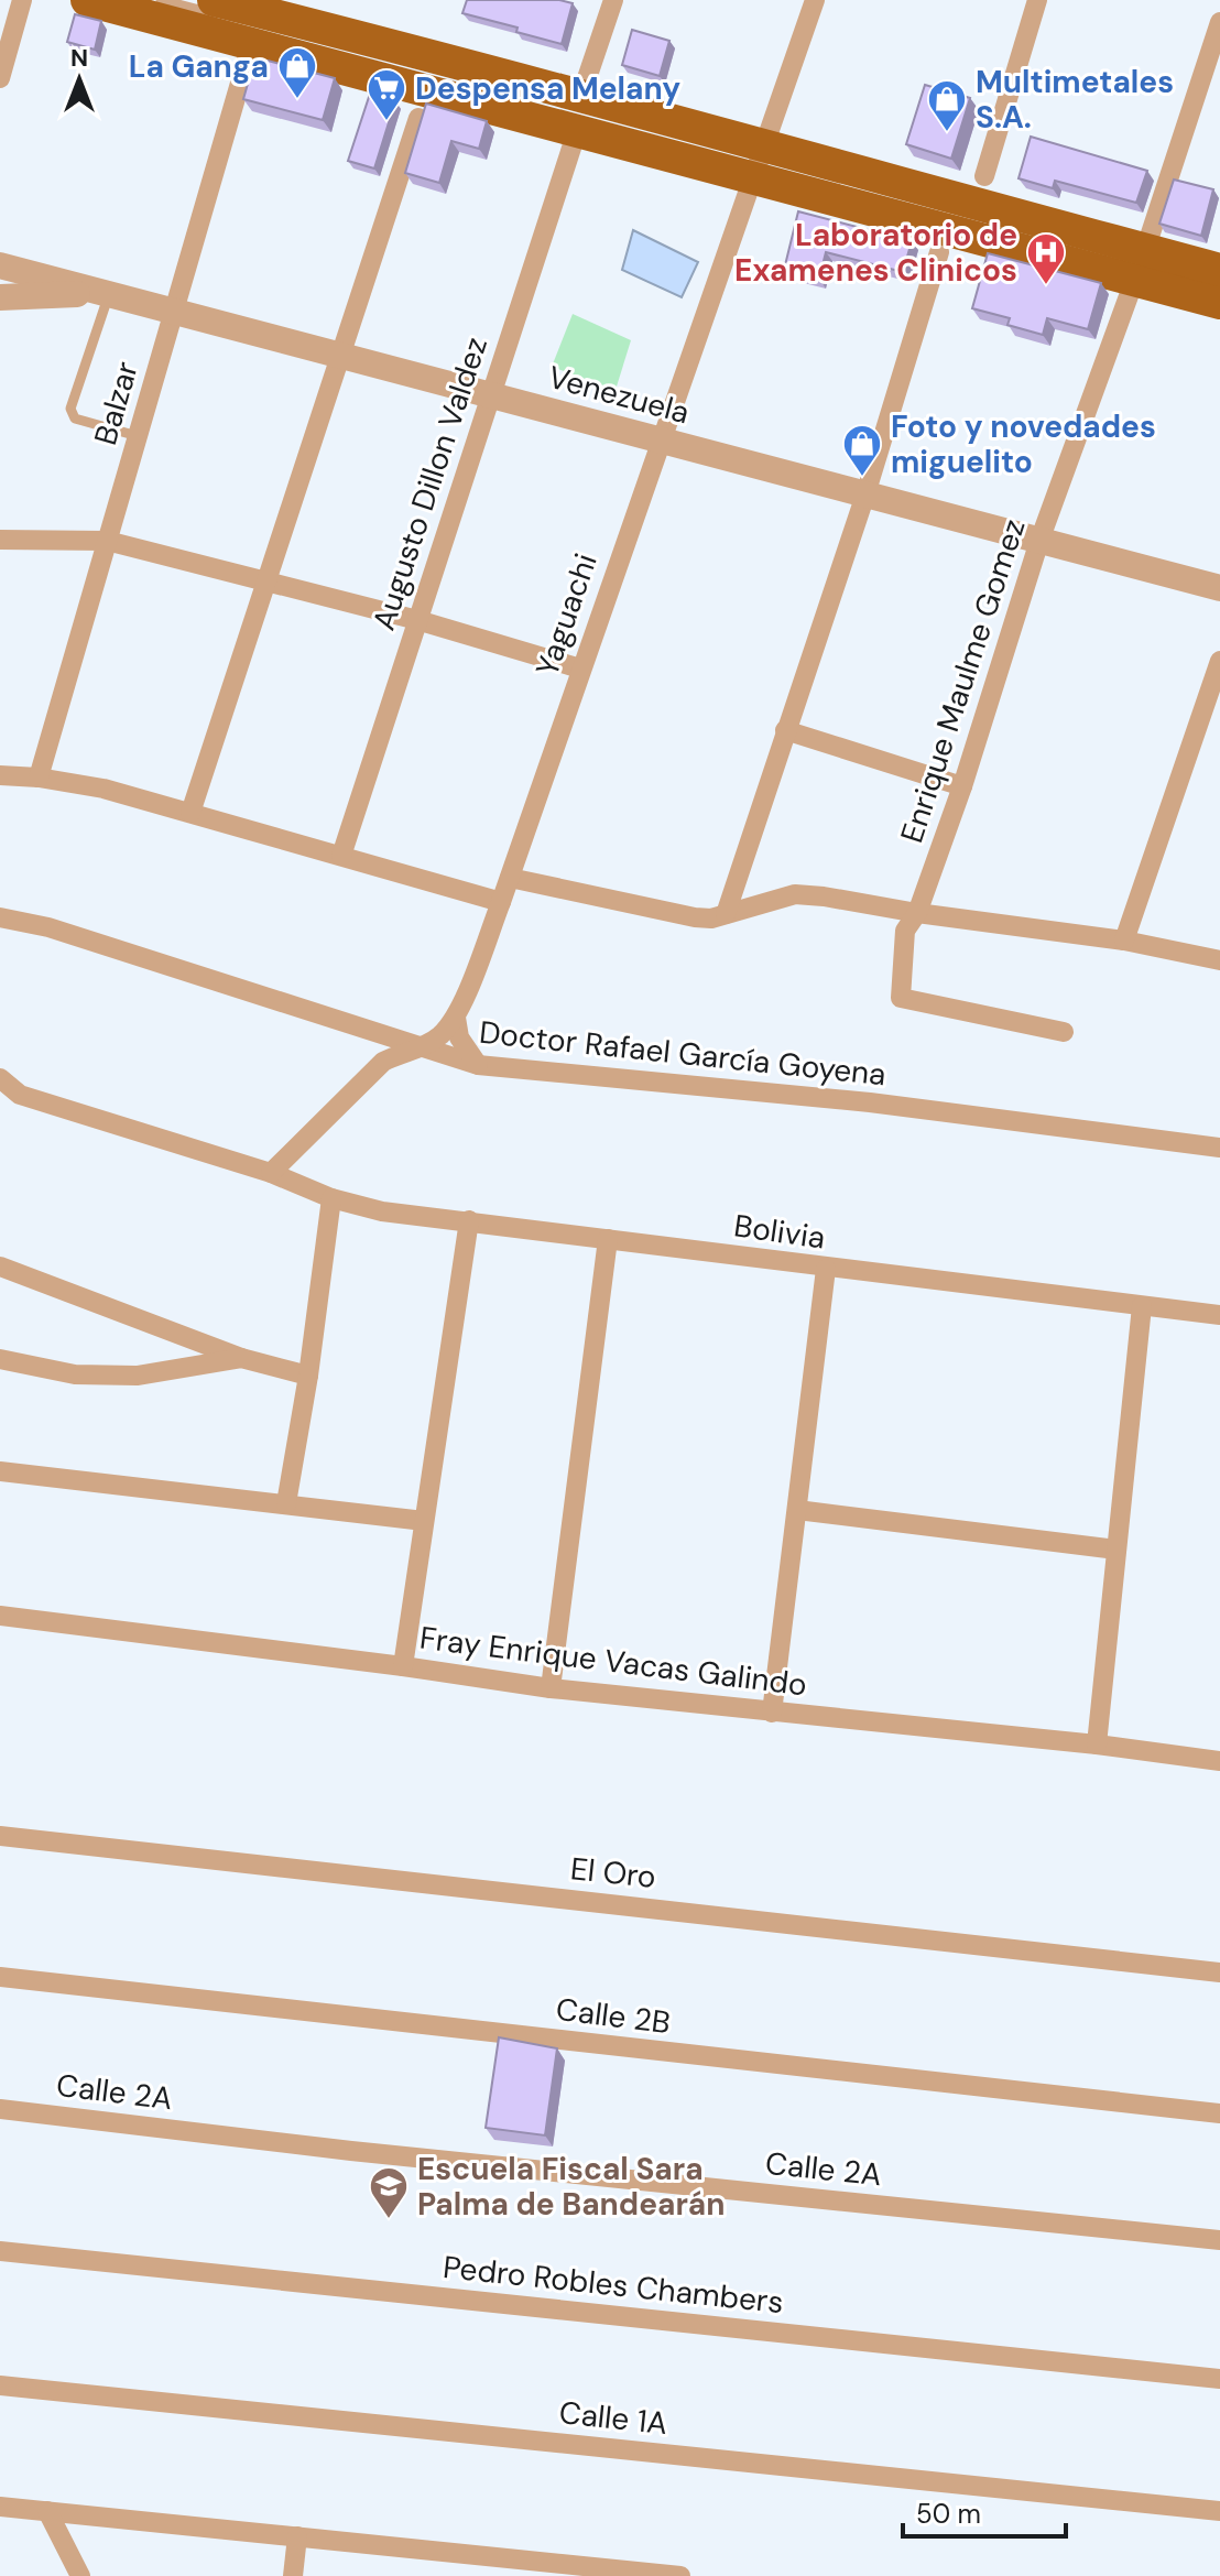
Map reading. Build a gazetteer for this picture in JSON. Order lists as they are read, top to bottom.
{
  "streets": {
    "street": [
      "Venezuela",
      "Balzar",
      "Augusto Dillon Valdez",
      "Yaguachi",
      "Enrique Maulme Gomez",
      "Doctor Rafael García Goyena",
      "Bolivia",
      "Fray Enrique Vacas Galindo",
      "El Oro",
      "Calle 2B",
      "Calle 2A",
      "Pedro Robles Chambers",
      "Calle 1A"
    ]
  },
  "crossings": [
    ["Venezuela", "Balzar"],
    ["Venezuela", "Augusto Dillon Valdez"],
    ["Venezuela", "Yaguachi"],
    ["Venezuela", "Enrique Maulme Gomez"],
    ["Yaguachi", "Doctor Rafael García Goyena"],
    ["Yaguachi", "Bolivia"]
  ],
  "places": {
    "shop": ["La Ganga", "Multimetales S.A.", "Foto y novedades miguelito"],
    "supermarket": ["Despensa Melany"],
    "hospital": ["Laboratorio de Examenes Clinicos"],
    "school or university": ["Escuela Fiscal Sara Palma de Bandearán"]
  },
  "scale_bar": "50 m",
  "north": "top"
}
